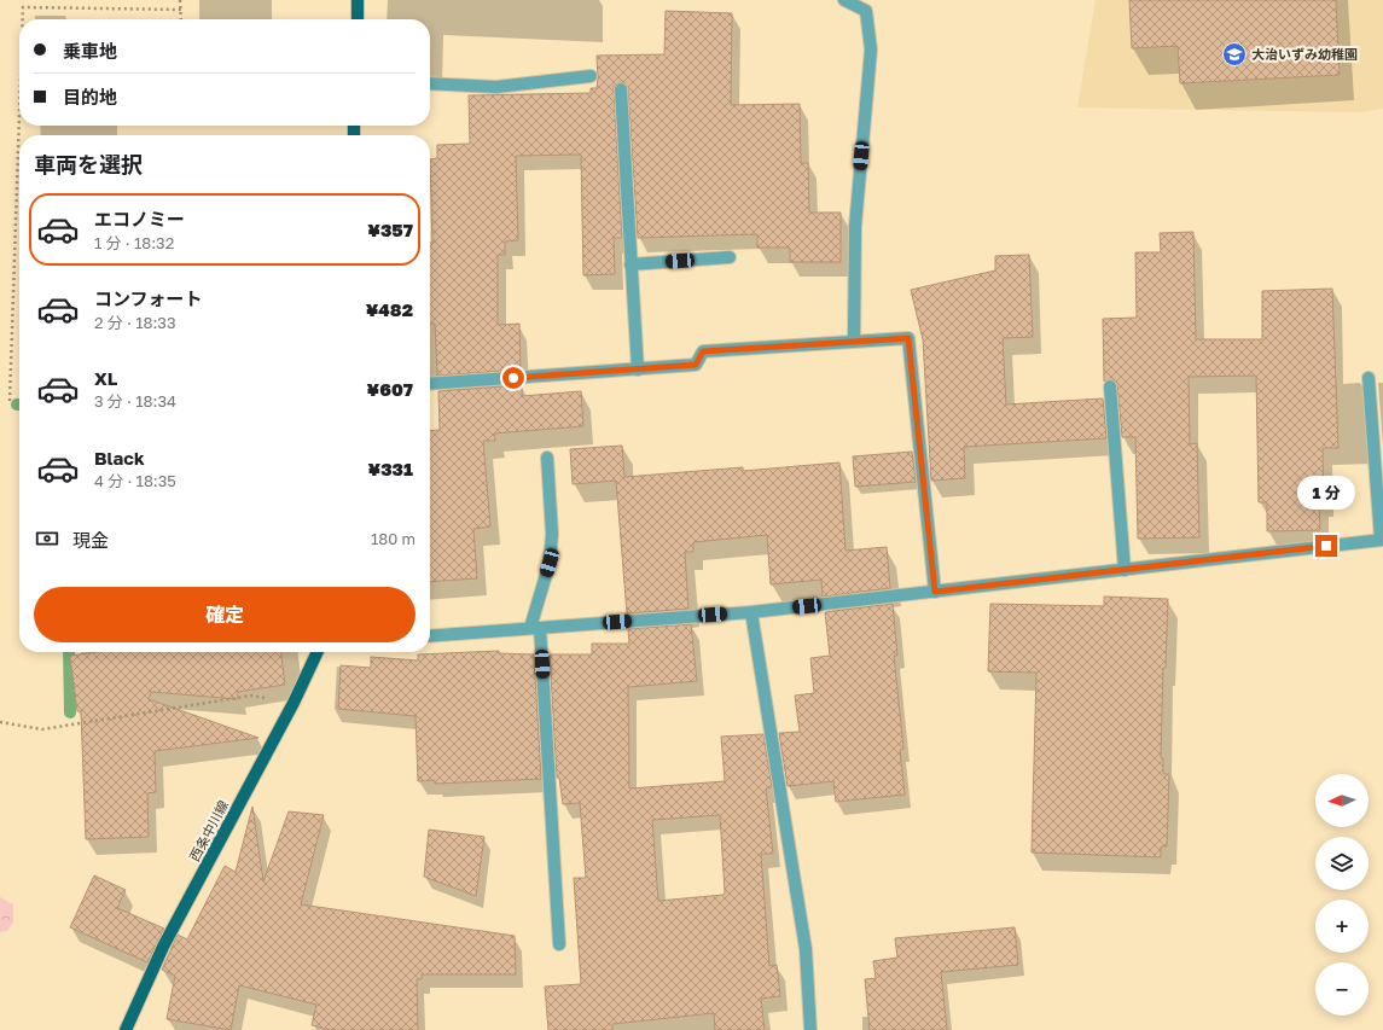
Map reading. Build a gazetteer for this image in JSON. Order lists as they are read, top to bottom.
{
  "streets": {
    "main road": ["西条中川線"]
  },
  "places": {
    "school or university": ["大治いずみ幼稚園"]
  },
  "north": "left",
  "page": {
    "banner": ["乗車地", "目的地"],
    "heading": "車両を選択",
    "list": [
      {
        "name": "エコノミー",
        "note": "1 分 · 18:32",
        "value": "¥357"
      },
      {
        "name": "コンフォート",
        "note": "2 分 · 18:33",
        "value": "¥482"
      },
      {
        "name": "XL",
        "note": "3 分 · 18:34",
        "value": "¥607"
      },
      {
        "name": "Black",
        "note": "4 分 · 18:35",
        "value": "¥331"
      }
    ],
    "bubble": "1 分",
    "pay": ["現金", "180 m"],
    "buttons": "確定",
    "map_buttons": ["+", "−"]
  }
}
